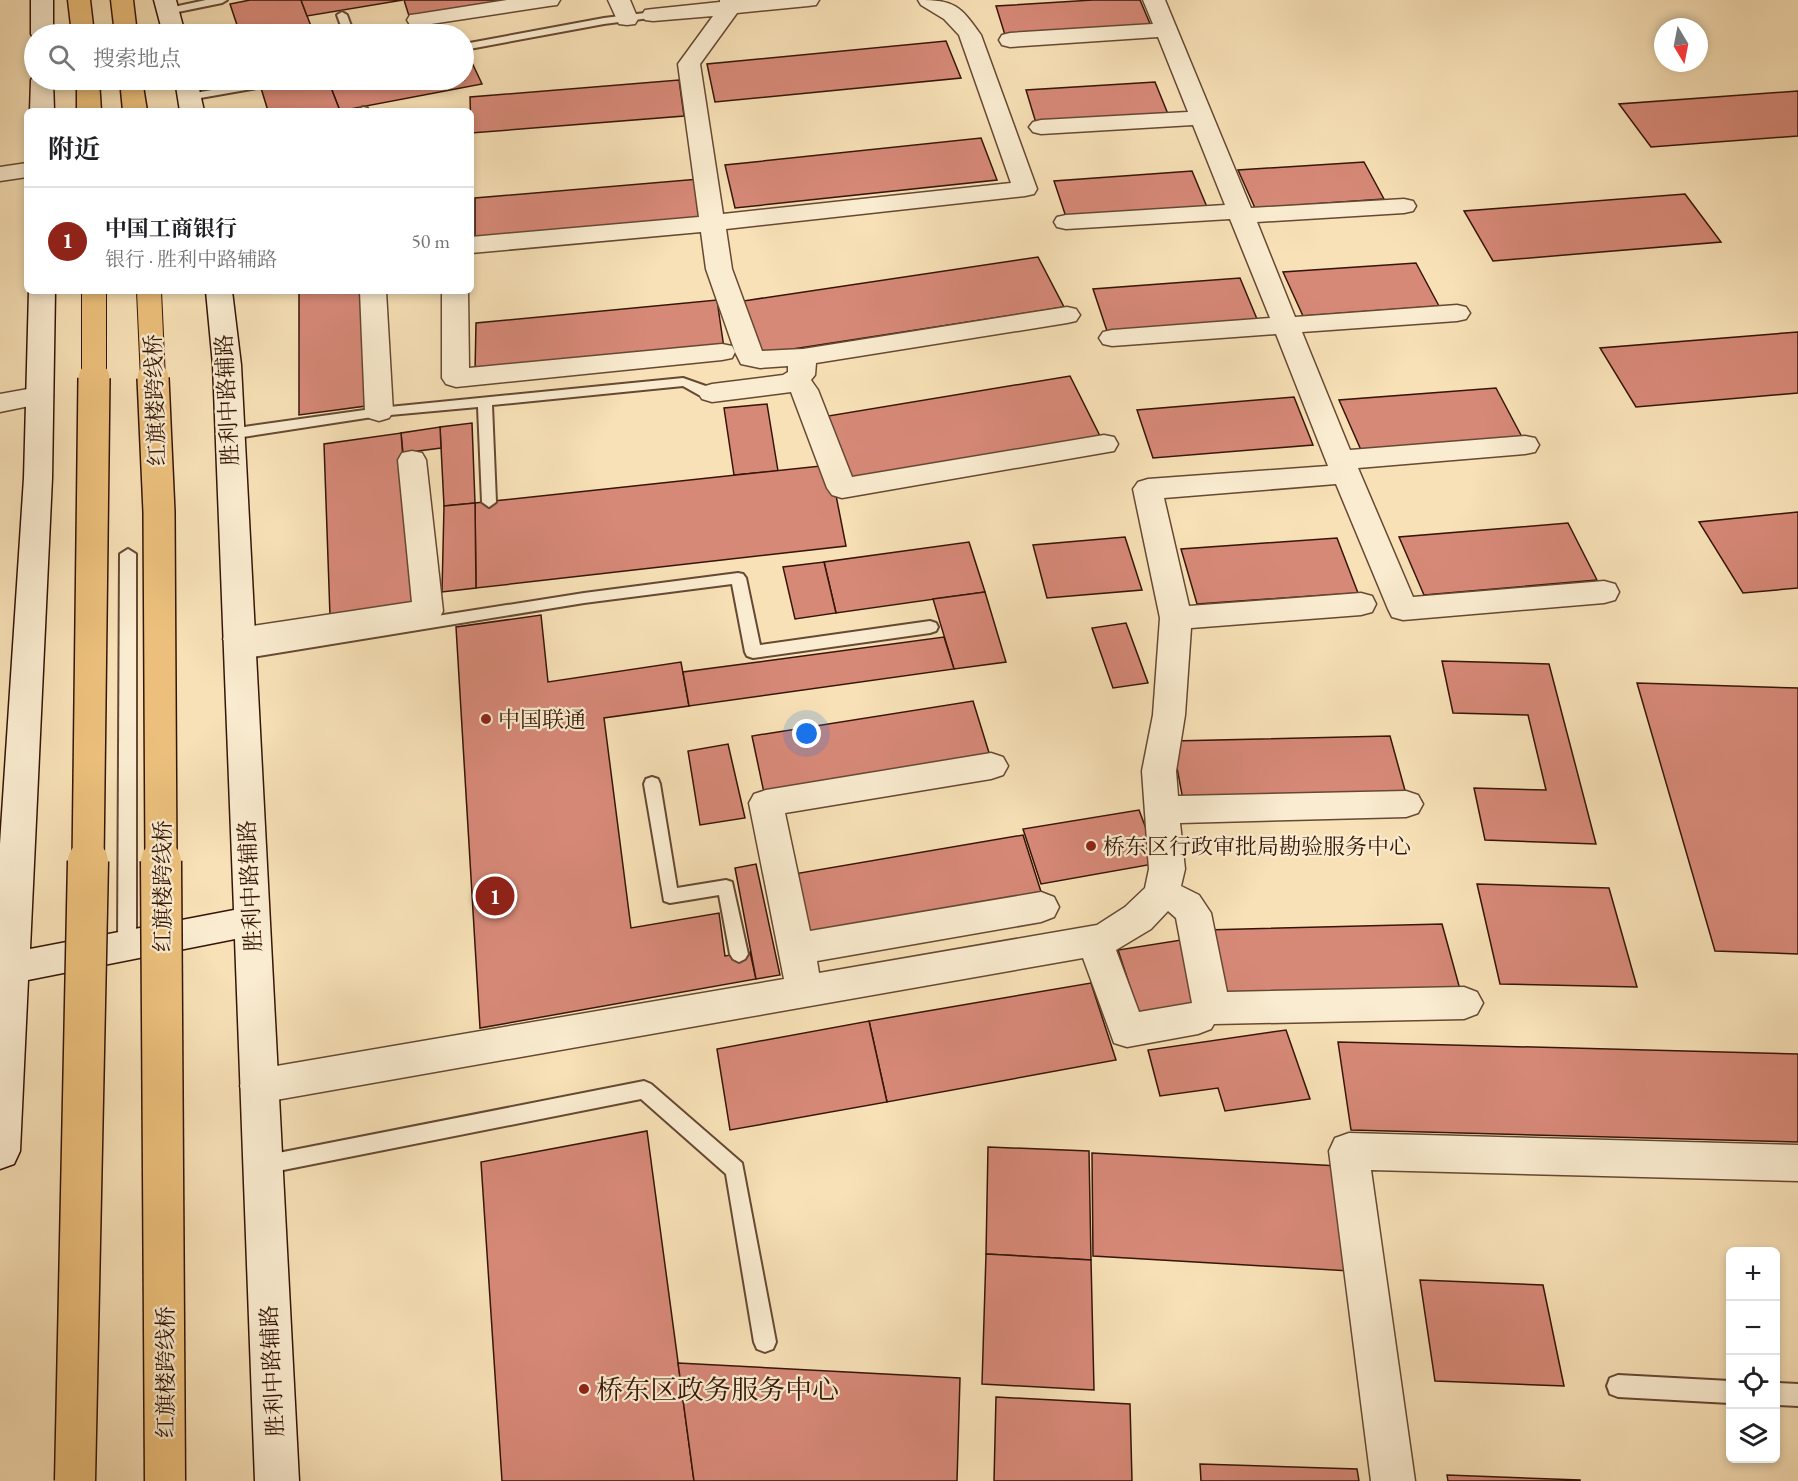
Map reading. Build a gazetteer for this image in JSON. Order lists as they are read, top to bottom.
{
  "streets": {
    "highway": ["红旗楼跨线桥"],
    "street": ["胜利中路辅路"]
  },
  "places": ["中国联通", "桥东区行政审批局勘验服务中心", "桥东区政务服务中心"],
  "north": "bottom",
  "page": {
    "search": "搜索地点",
    "heading": "附近",
    "list": [
      {
        "mark": "1",
        "name": "中国工商银行",
        "note": "银行 · 胜利中路辅路",
        "value": "50 m"
      }
    ],
    "pins": "1",
    "map_buttons": ["+", "−"]
  }
}
